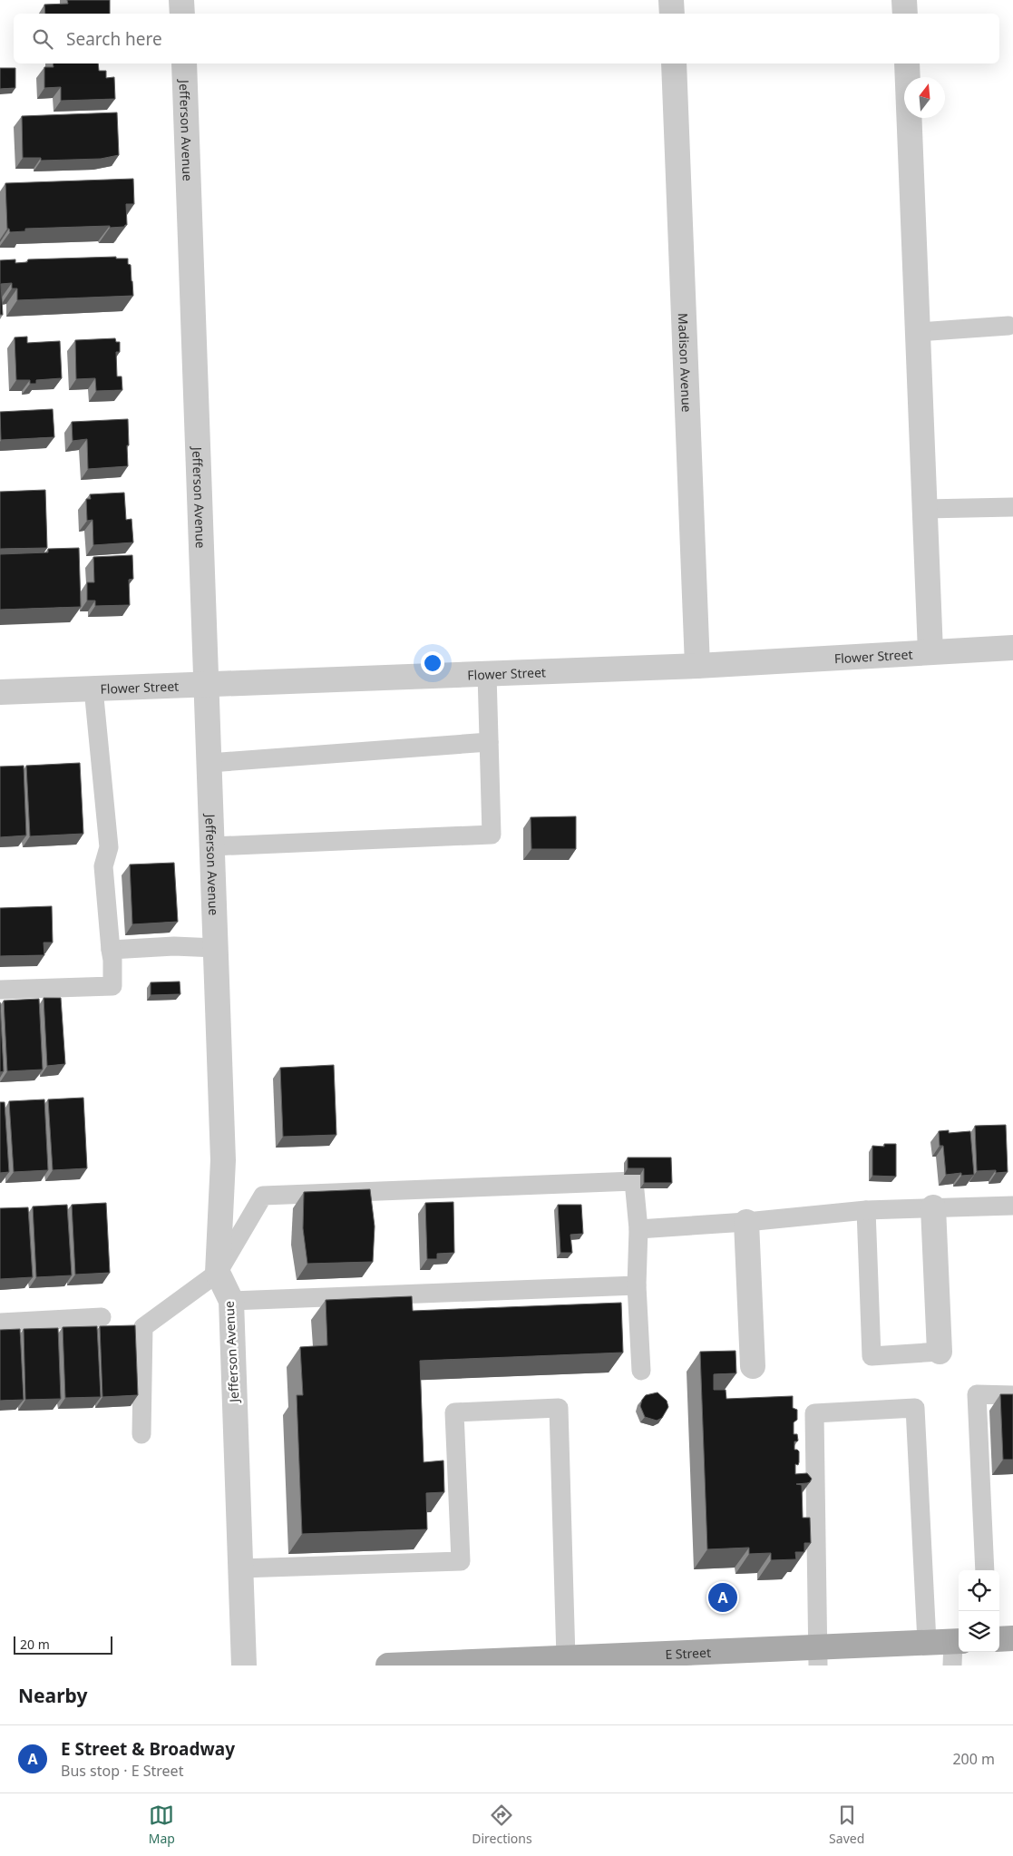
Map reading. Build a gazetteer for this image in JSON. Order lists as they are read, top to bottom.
{
  "streets": {
    "main road": ["E Street"],
    "street": ["Jefferson Avenue", "Madison Avenue", "Flower Street"]
  },
  "crossings": [
    ["Jefferson Avenue", "Flower Street"],
    ["Madison Avenue", "Flower Street"]
  ],
  "scale_bar": "20 m",
  "north": "top",
  "page": {
    "search": "Search here",
    "pins": "A",
    "scale": "20 m",
    "heading": "Nearby",
    "list": [
      {
        "mark": "A",
        "name": "E Street & Broadway",
        "note": "Bus stop · E Street",
        "value": "200 m"
      }
    ],
    "nav": ["Map", "Directions", "Saved"]
  }
}
